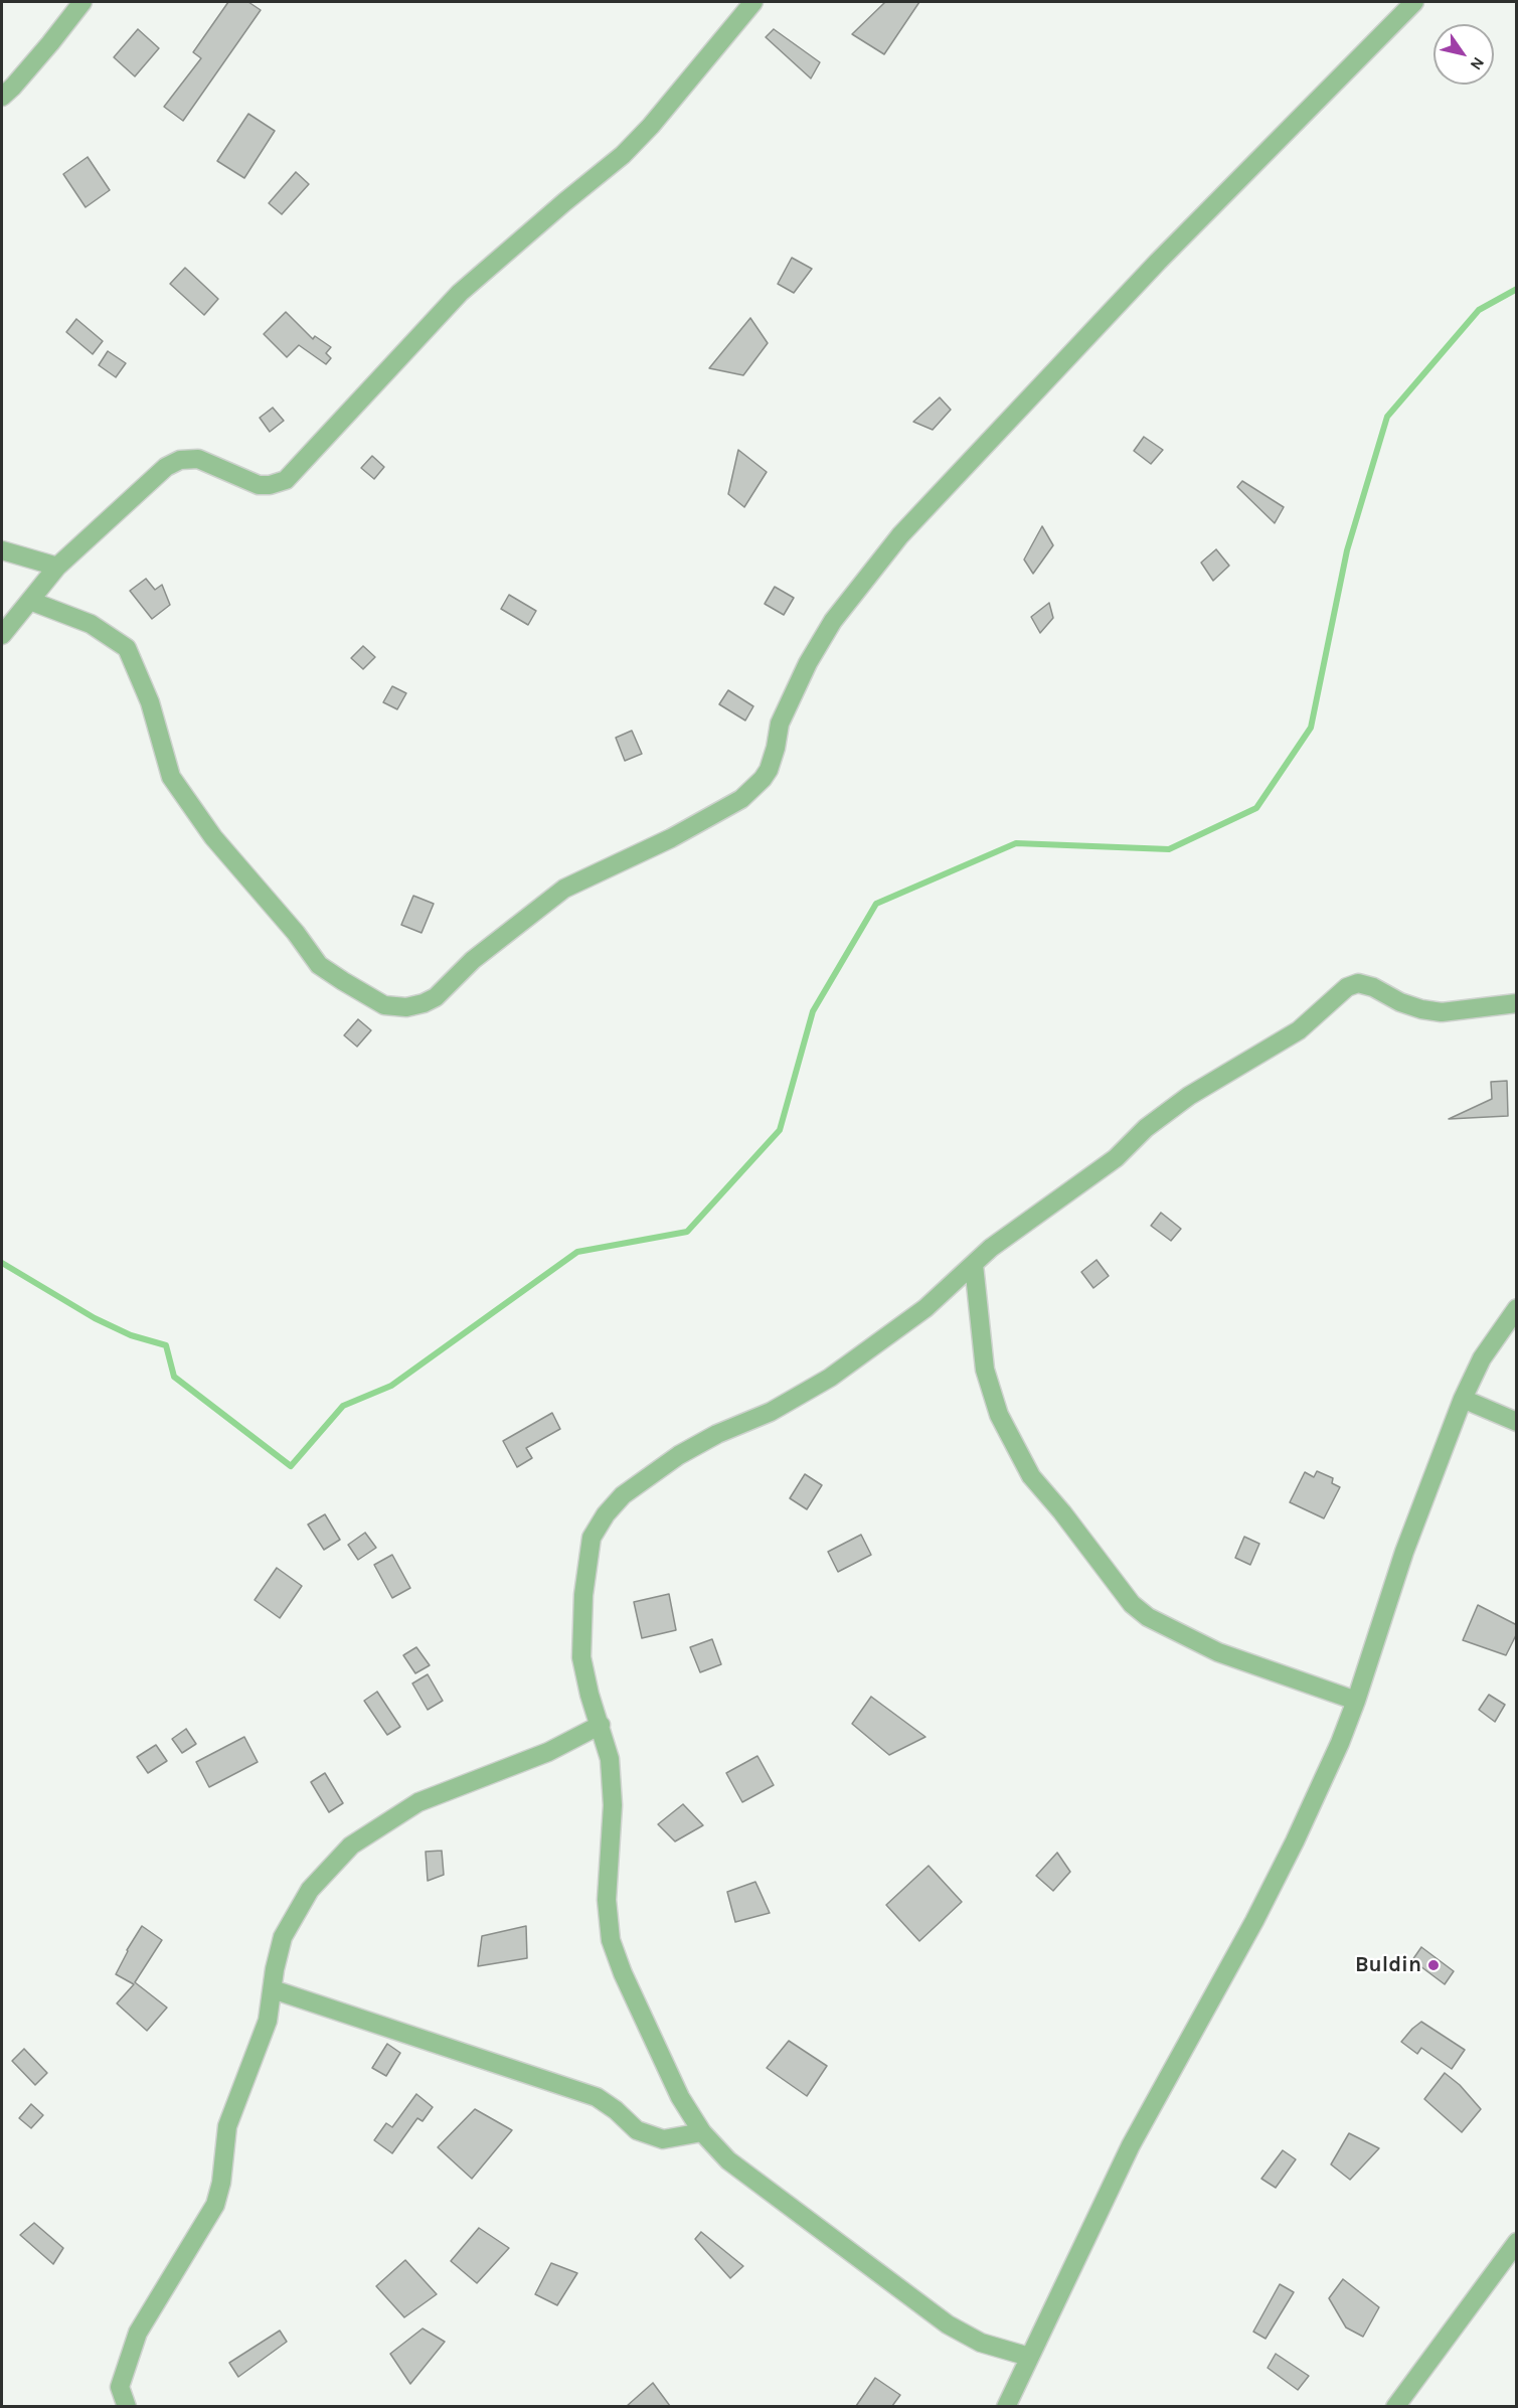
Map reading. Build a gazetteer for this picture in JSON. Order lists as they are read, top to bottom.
{
  "places": ["Buldin"],
  "north": "bottom right"
}
